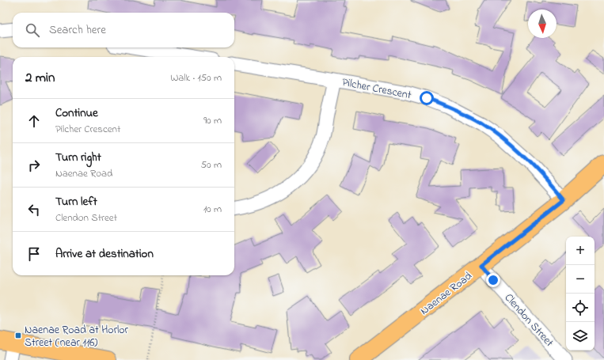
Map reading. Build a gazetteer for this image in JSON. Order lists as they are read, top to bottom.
{
  "streets": {
    "main road": ["Naenae Road"],
    "street": ["Pilcher Crescent", "Clendon Street"]
  },
  "crossings": [
    ["Pilcher Crescent", "Naenae Road"],
    ["Naenae Road", "Clendon Street"]
  ],
  "places": {
    "transit": ["Naenae Road at Horlor Street (near 116)"]
  },
  "north": "bottom",
  "page": {
    "search": "Search here",
    "heading": ["2 min", "Walk · 150 m"],
    "list": [
      ["Continue", "Pilcher Crescent", "90 m"],
      ["Turn right", "Naenae Road", "50 m"],
      ["Turn left", "Clendon Street", "10 m"],
      "Arrive at destination"
    ],
    "map_buttons": ["+", "−"]
  }
}
